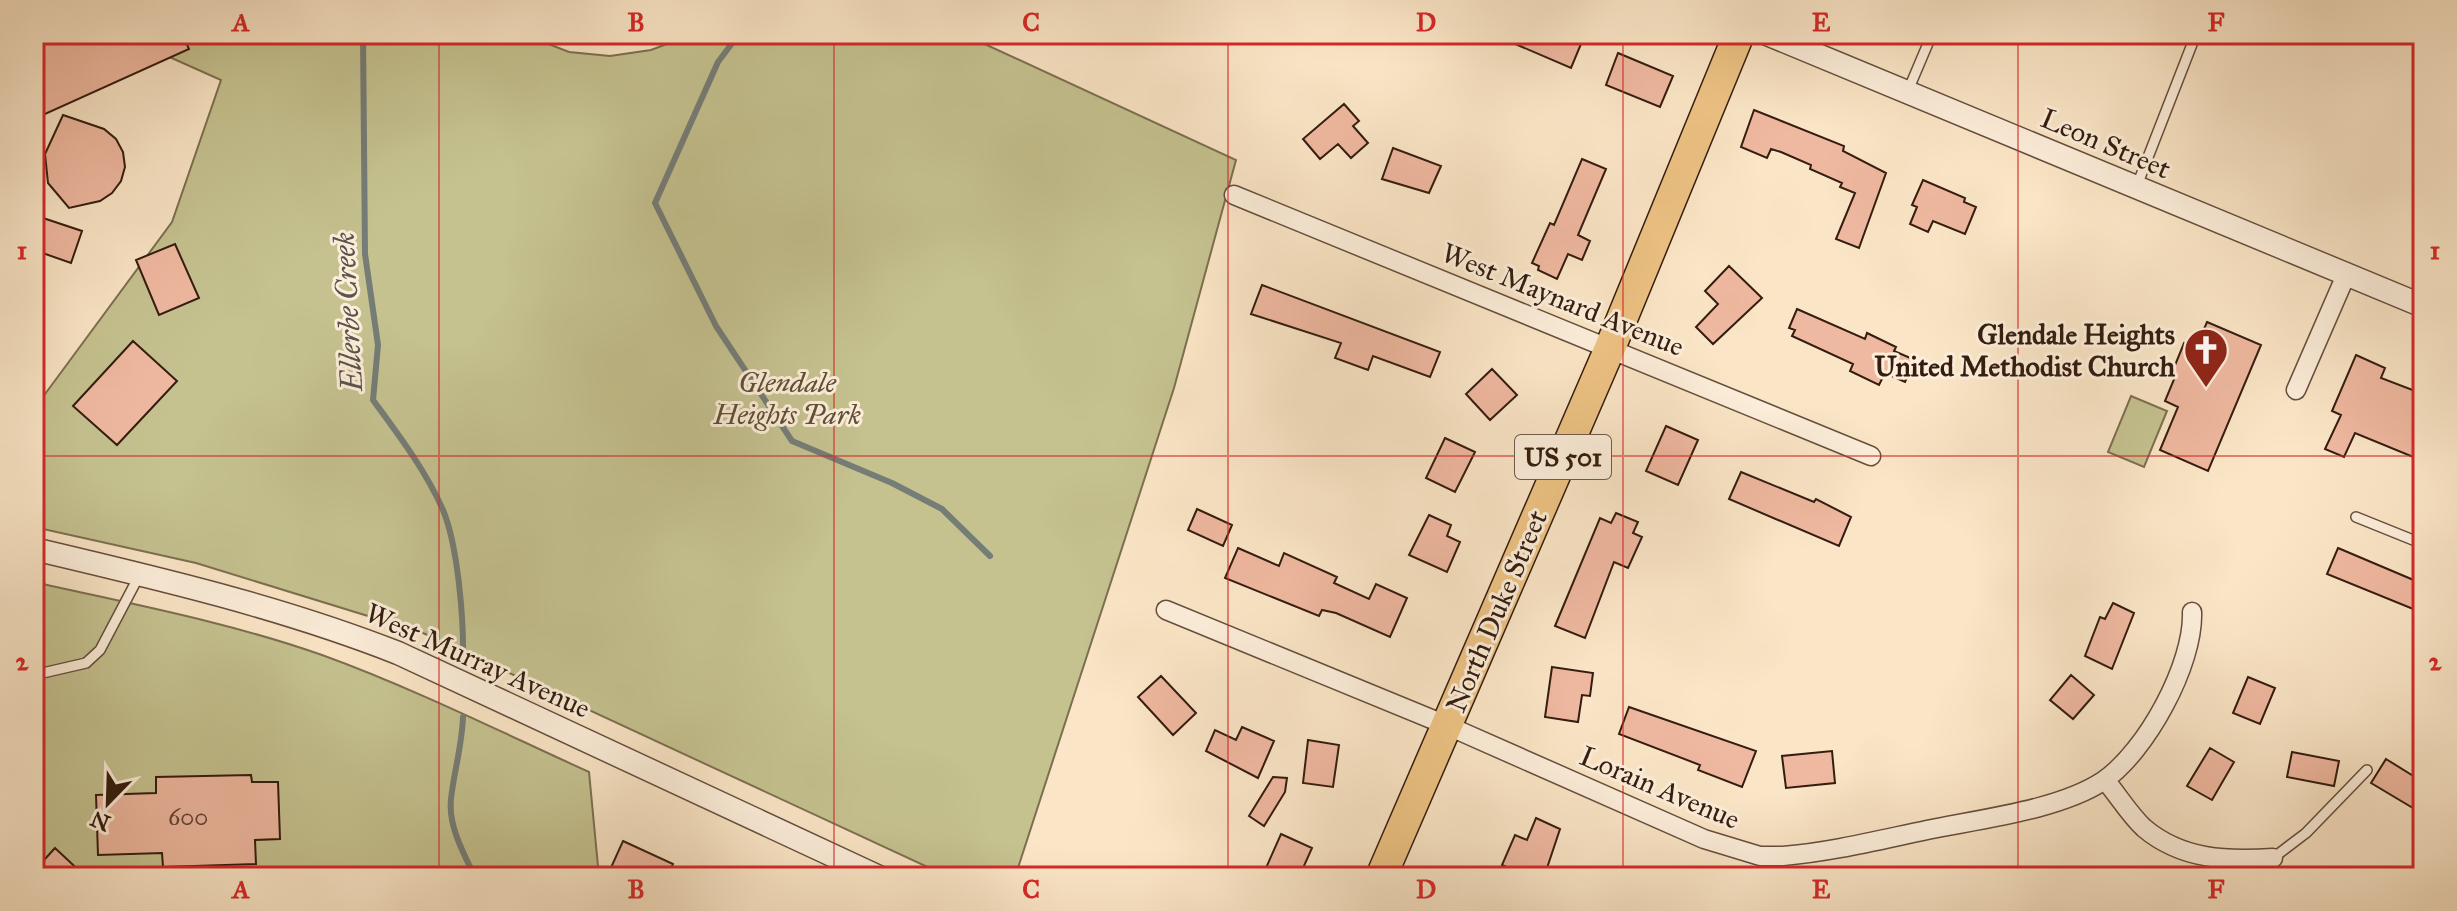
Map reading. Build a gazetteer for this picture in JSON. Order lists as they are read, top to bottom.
{
  "streets": {
    "highway": ["US 501", "North Duke Street"],
    "street": [
      "Leon Street",
      "West Maynard Avenue",
      "West Murray Avenue",
      "Lorain Avenue"
    ]
  },
  "crossings": [
    ["West Maynard Avenue", "North Duke Street"],
    ["North Duke Street", "Lorain Avenue"]
  ],
  "water": ["Ellerbe Creek"],
  "parks": ["Glendale Heights Park"],
  "places": {
    "church": ["Glendale Heights United Methodist Church"]
  },
  "house_numbers": ["600"],
  "north": "bottom left",
  "grid": {
    "columns": [
      "A",
      "B",
      "C",
      "D",
      "E",
      "F"
    ],
    "rows": ["1", "2"]
  }
}
